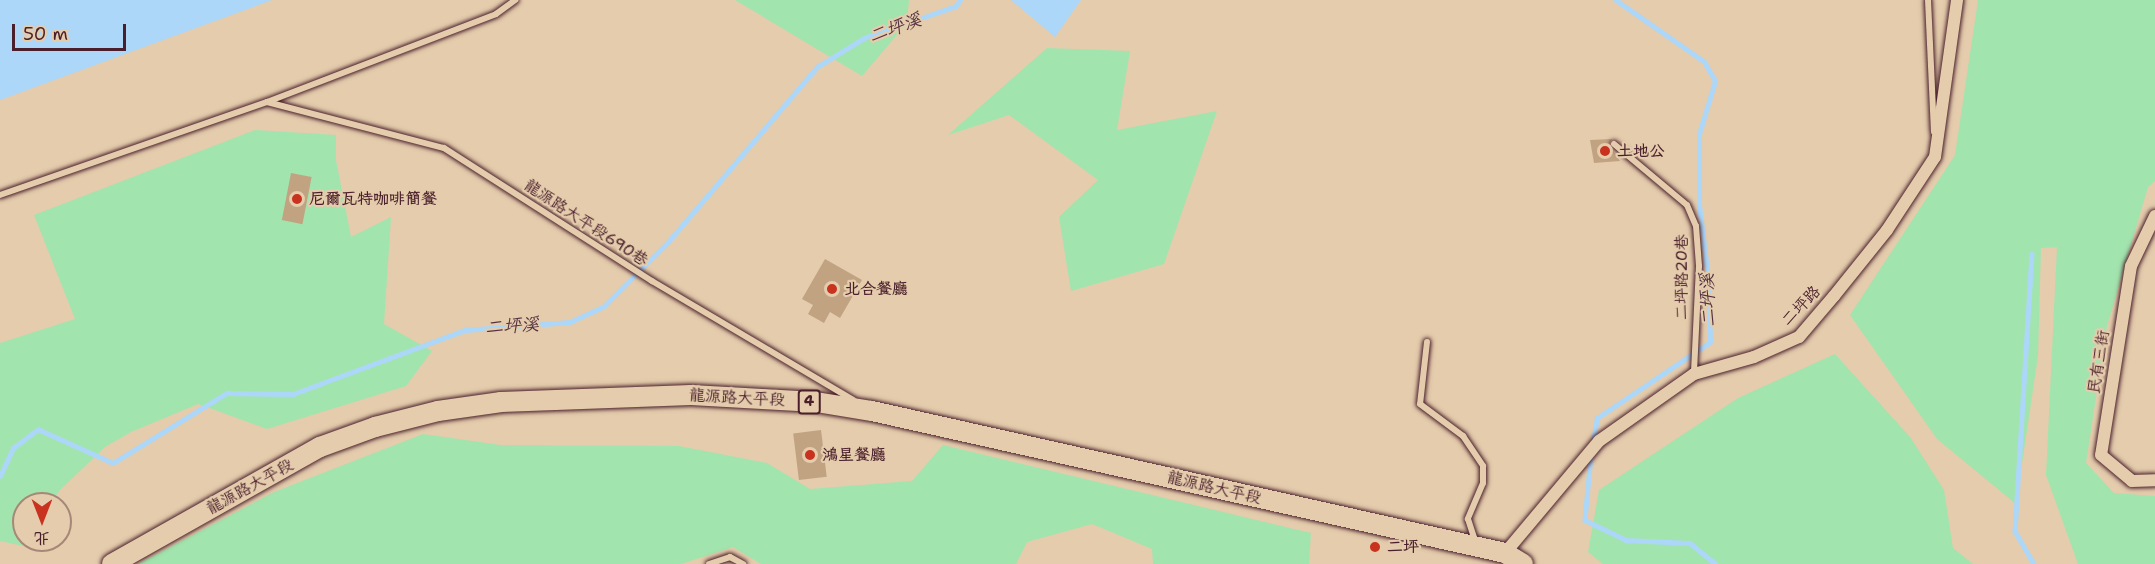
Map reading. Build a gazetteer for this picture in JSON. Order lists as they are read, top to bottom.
{
  "streets": {
    "main road": ["龍源路大平段", "4"],
    "street": ["二坪路", "民有三街"],
    "lane": ["龍源路大平段690巷", "二坪路20巷"]
  },
  "crossings": [
    ["龍源路大平段690巷", "龍源路大平段"],
    ["二坪路20巷", "二坪路"],
    ["二坪路", "龍源路大平段"]
  ],
  "water": ["二坪溪"],
  "places": [
    "土地公",
    "尼爾瓦特咖啡簡餐",
    "北合餐廳",
    "鴻星餐廳",
    "二坪"
  ],
  "scale_bar": "50 m",
  "north": "bottom"
}
